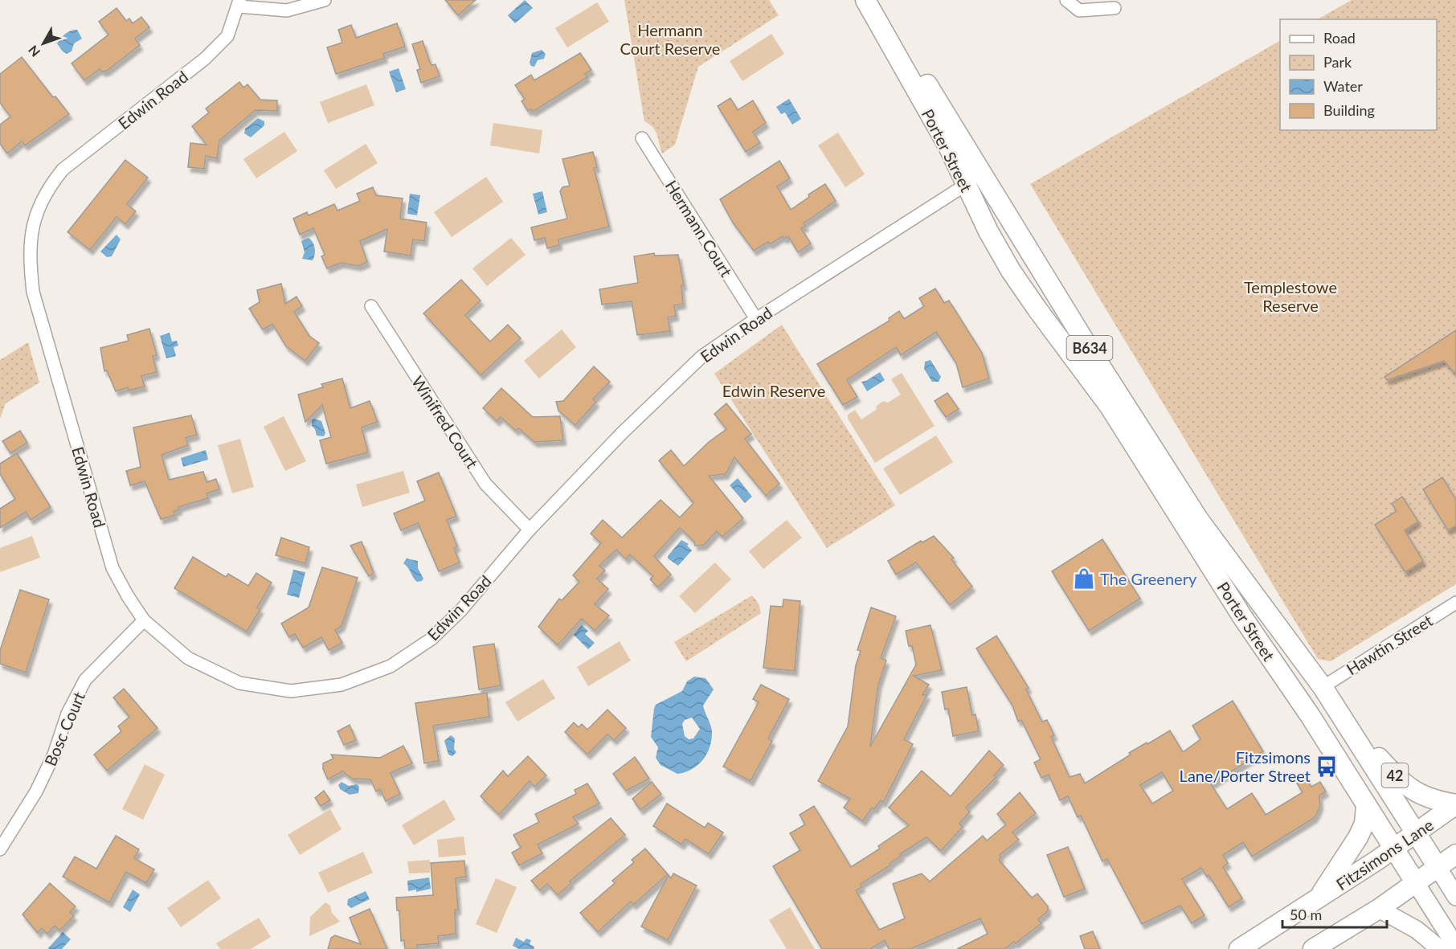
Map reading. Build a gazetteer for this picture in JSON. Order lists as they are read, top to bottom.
{
  "streets": {
    "main road": [
      "Porter Street",
      "B634",
      "42",
      "Fitzsimons Lane"
    ],
    "street": [
      "Edwin Road",
      "Hermann Court",
      "Winifred Court",
      "Hawtin Street",
      "Bosc Court"
    ]
  },
  "crossings": [
    ["Edwin Road", "Porter Street"],
    ["Edwin Road", "Hermann Court"],
    ["Edwin Road", "Winifred Court"],
    ["Edwin Road", "Bosc Court"],
    ["Porter Street", "Hawtin Street"],
    ["Porter Street", "42"],
    ["Porter Street", "Fitzsimons Lane"],
    ["42", "Fitzsimons Lane"]
  ],
  "parks": ["Hermann Court Reserve", "Templestowe Reserve", "Edwin Reserve"],
  "places": {
    "shop": ["The Greenery"],
    "bus stop": ["Fitzsimons Lane/Porter Street"]
  },
  "legend": [
    "Road",
    "Park",
    "Water",
    "Building"
  ],
  "scale_bar": "50 m",
  "north": "bottom left"
}
